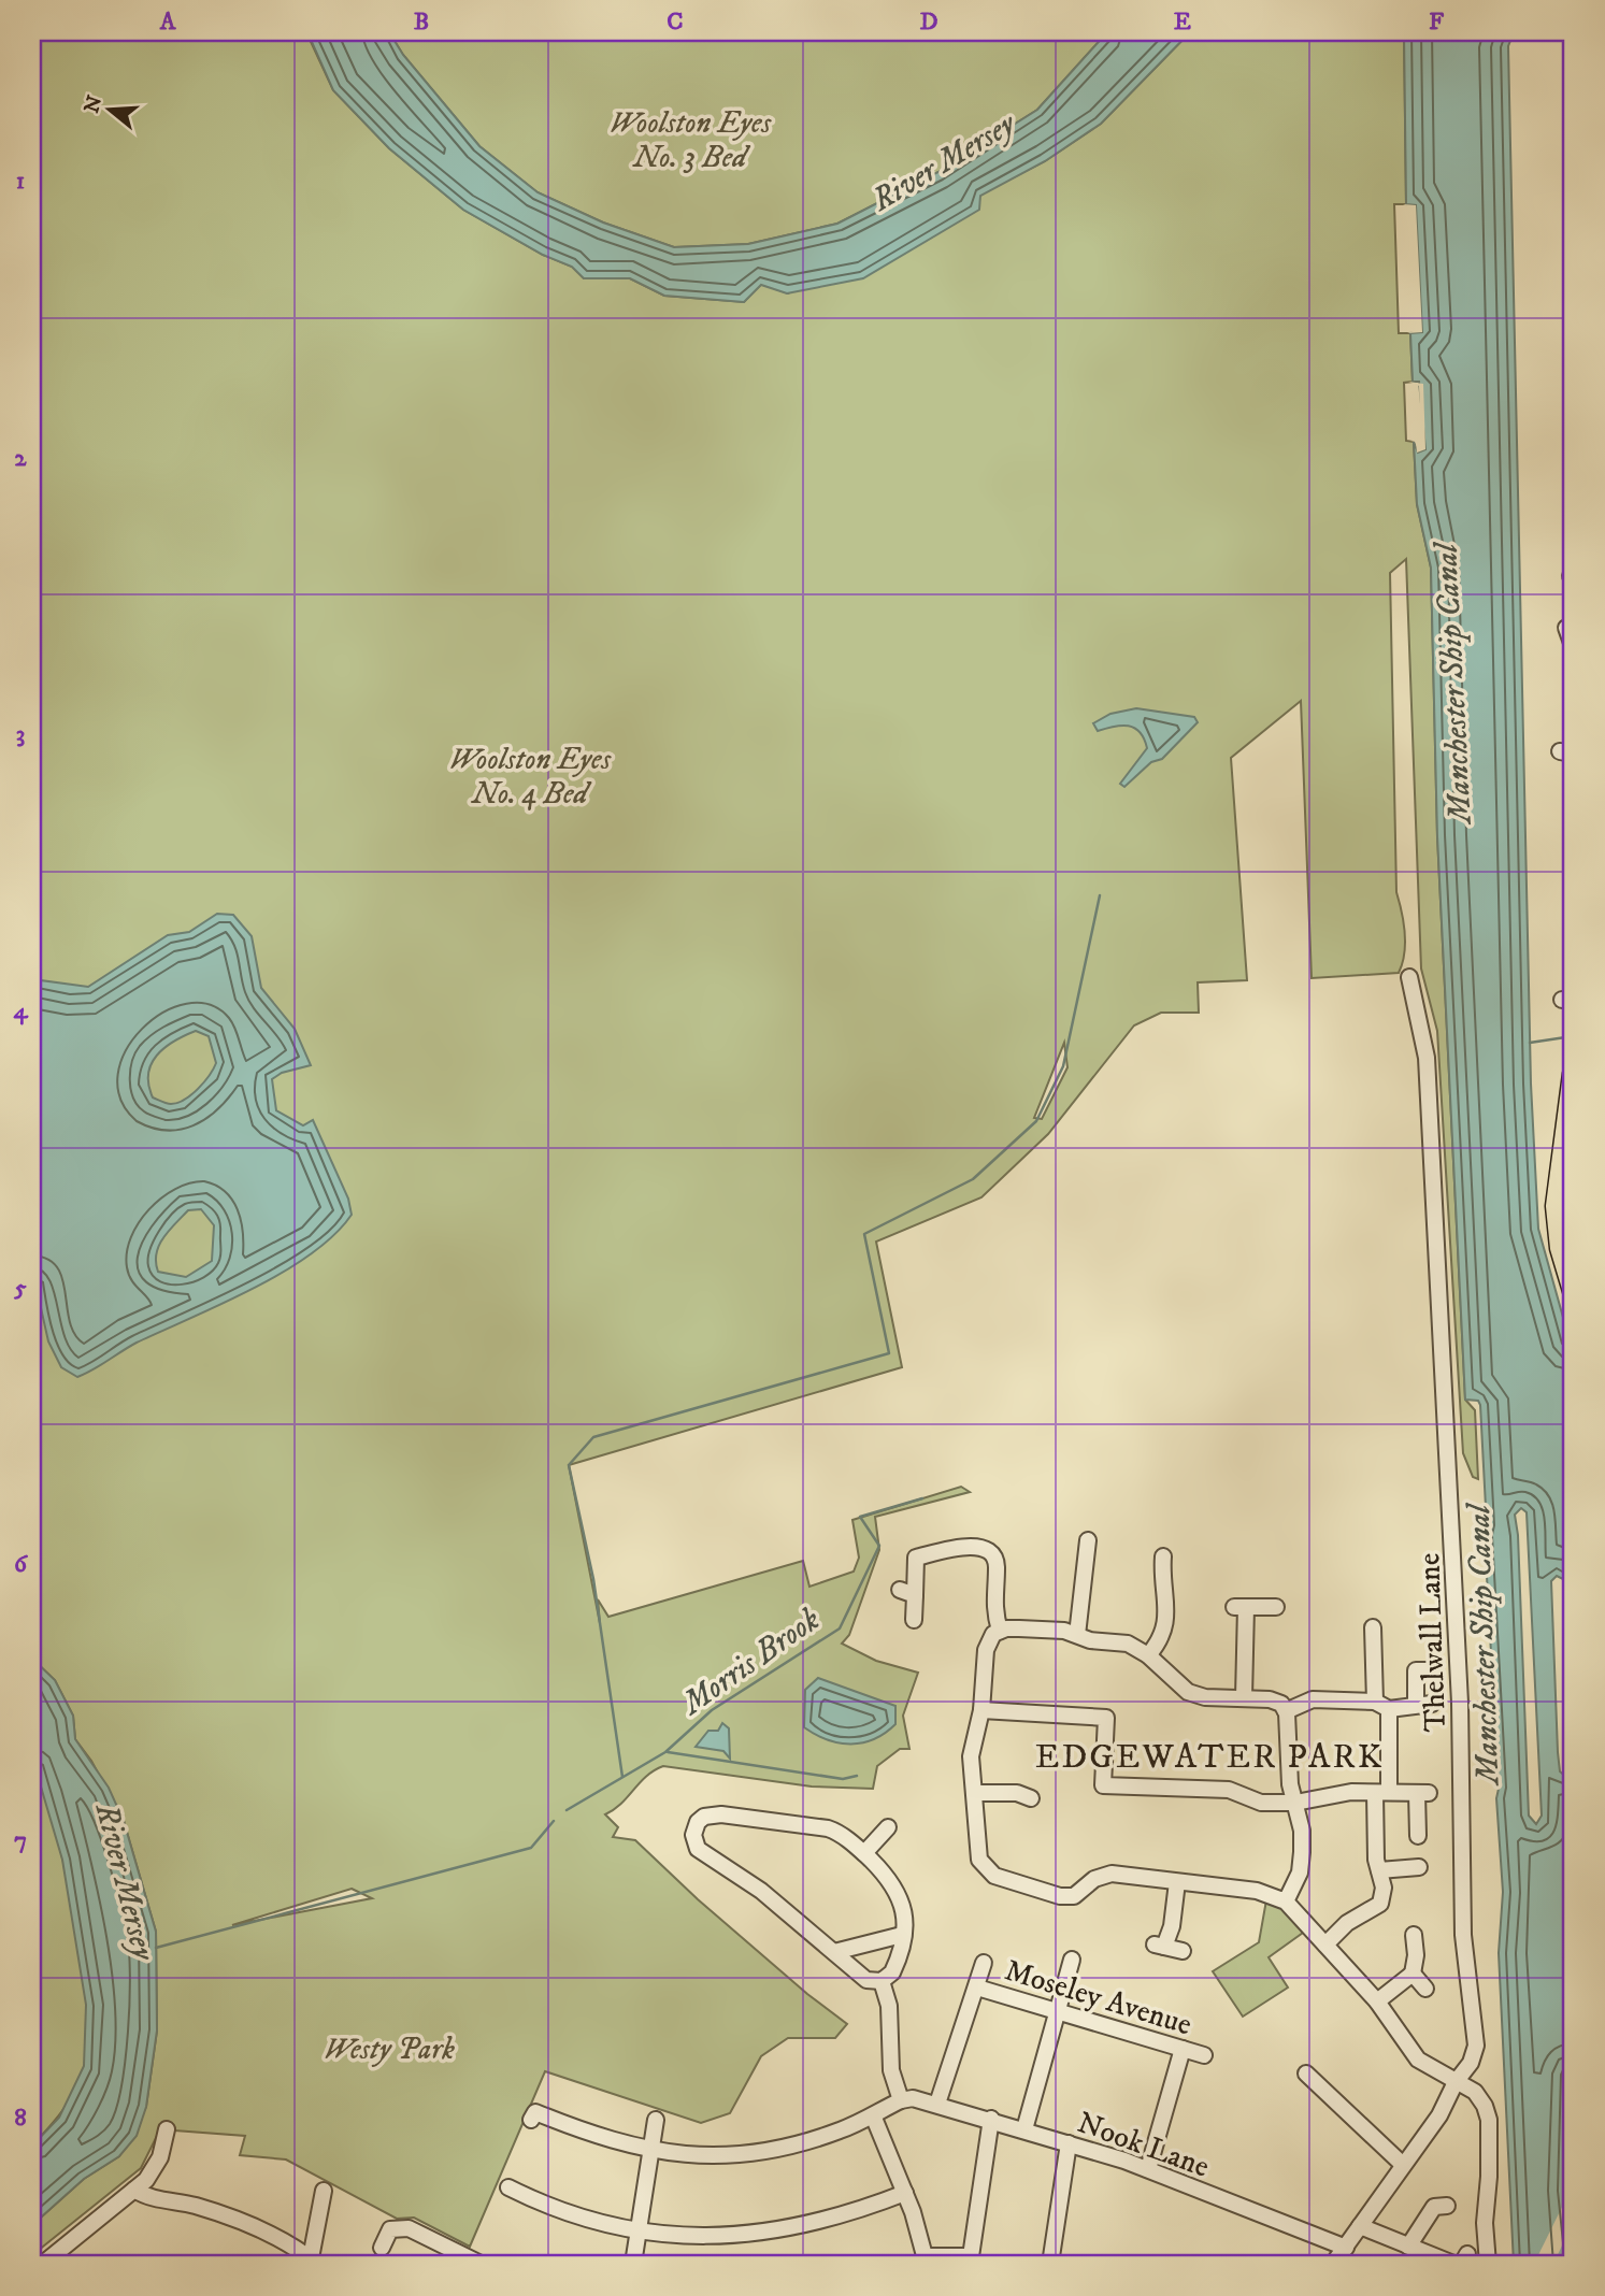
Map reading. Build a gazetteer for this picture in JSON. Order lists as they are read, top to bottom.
{
  "streets": {
    "street": ["Thelwall Lane", "Moseley Avenue", "Nook Lane"]
  },
  "crossings": [
    ["Thelwall Lane", "Nook Lane"]
  ],
  "districts": ["EDGEWATER PARK"],
  "water": ["River Mersey", "Manchester Ship Canal", "Morris Brook"],
  "parks": ["Woolston Eyes No. 3 Bed", "Woolston Eyes No. 4 Bed", "Westy Park"],
  "north": "left",
  "grid": {
    "columns": [
      "A",
      "B",
      "C",
      "D",
      "E",
      "F"
    ],
    "rows": [
      "1",
      "2",
      "3",
      "4",
      "5",
      "6",
      "7",
      "8"
    ]
  }
}
